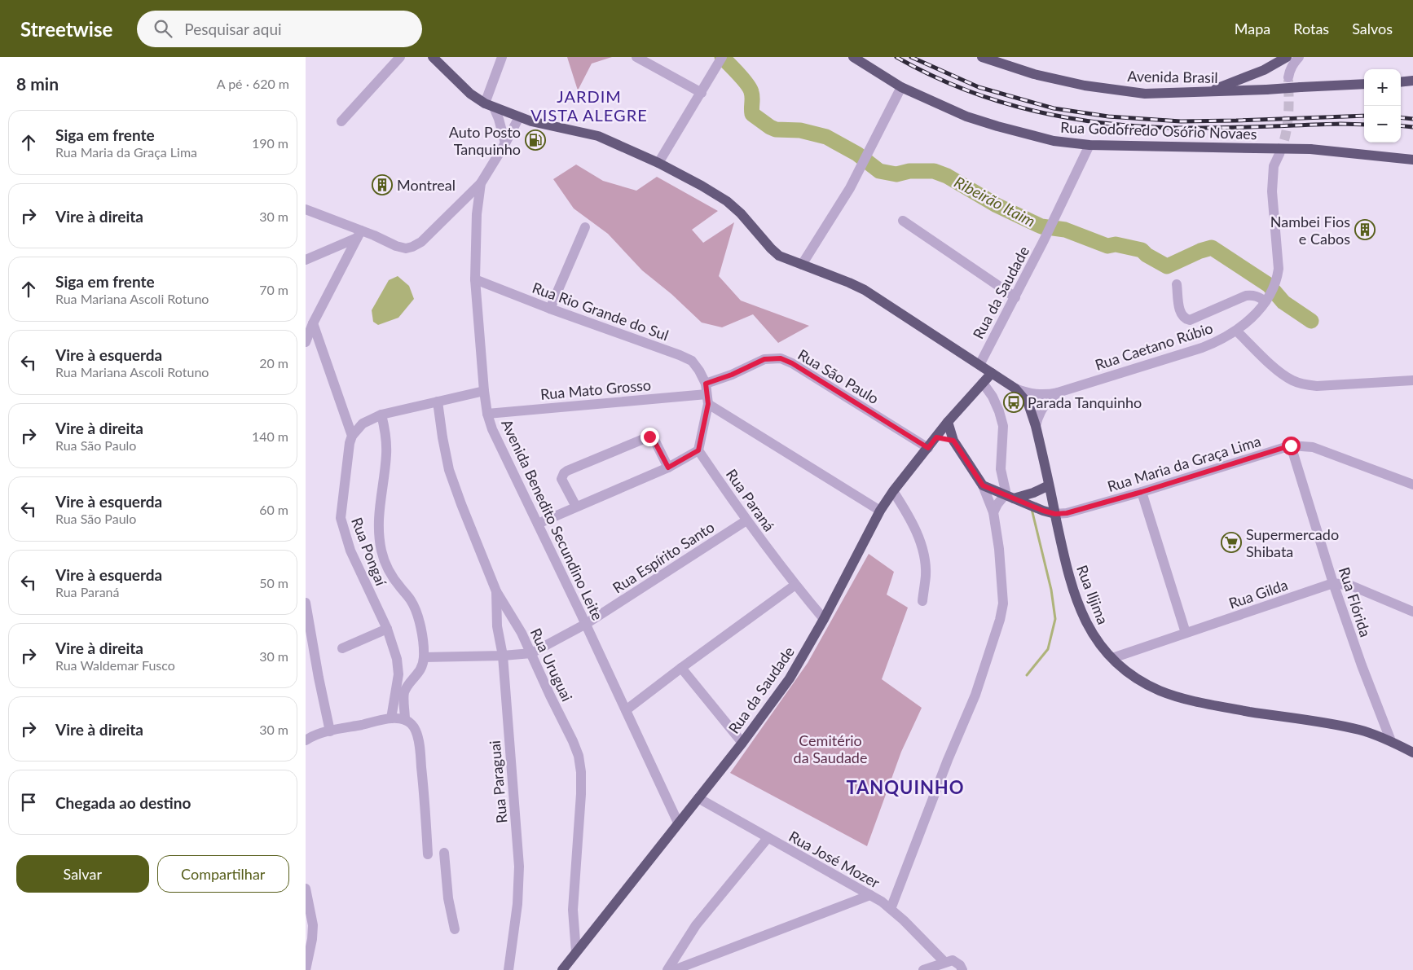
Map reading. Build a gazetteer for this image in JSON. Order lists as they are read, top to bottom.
{
  "streets": {
    "main road": [
      "Avenida Brasil",
      "Rua Godofredo Osório Novaes",
      "Rua da Saudade",
      "Rua Iljima"
    ],
    "street": [
      "Rua Rio Grande do Sul",
      "Rua Caetano Rúbio",
      "Rua São Paulo",
      "Rua Mato Grosso",
      "Rua Maria da Graça Lima",
      "Rua Paraná",
      "Avenida Benedito Secundino Leite",
      "Rua Pongaí",
      "Rua Espírito Santo",
      "Rua Gilda",
      "Rua Flórida",
      "Rua Uruguai",
      "Rua Paraguai",
      "Rua José Mozer"
    ]
  },
  "crossings": [
    ["Rua Godofredo Osório Novaes", "Rua da Saudade"],
    ["Rua da Saudade", "Rua São Paulo"],
    ["Rua da Saudade", "Rua Paraná"],
    ["Rua da Saudade", "Avenida Benedito Secundino Leite"],
    ["Rua da Saudade", "Rua Iljima"],
    ["Rua da Saudade", "Rua Uruguai"],
    ["Rua da Saudade", "Rua José Mozer"],
    ["Rua Rio Grande do Sul", "Rua São Paulo"],
    ["Rua Rio Grande do Sul", "Rua Mato Grosso"],
    ["Rua Rio Grande do Sul", "Avenida Benedito Secundino Leite"],
    ["Rua Caetano Rúbio", "Rua Iljima"],
    ["Rua São Paulo", "Rua Mato Grosso"],
    ["Rua Mato Grosso", "Avenida Benedito Secundino Leite"],
    ["Rua Maria da Graça Lima", "Rua Iljima"],
    ["Rua Maria da Graça Lima", "Rua Flórida"],
    ["Rua Paraná", "Rua Espírito Santo"],
    ["Avenida Benedito Secundino Leite", "Rua Espírito Santo"],
    ["Avenida Benedito Secundino Leite", "Rua Iljima"],
    ["Rua Espírito Santo", "Rua Uruguai"],
    ["Rua Gilda", "Rua Iljima"],
    ["Rua Gilda", "Rua Flórida"],
    ["Rua Iljima", "Rua Flórida"],
    ["Rua Uruguai", "Rua Paraguai"]
  ],
  "districts": ["JARDIM VISTA ALEGRE", "TANQUINHO"],
  "water": ["Ribeirão Itaim"],
  "parks": ["Cemitério da Saudade"],
  "places": {
    "fuel station": ["Auto Posto Tanquinho"],
    "building": ["Montreal", "Nambei Fios e Cabos"],
    "bus stop": ["Parada Tanquinho"],
    "supermarket": ["Supermercado Shibata"]
  },
  "page": {
    "header": "Streetwise",
    "search": "Pesquisar aqui",
    "nav": ["Mapa", "Rotas", "Salvos"],
    "heading": ["8 min", "A pé · 620 m"],
    "map_buttons": ["+", "−"],
    "list": [
      ["Siga em frente", "Rua Maria da Graça Lima", "190 m"],
      ["Vire à direita", "30 m"],
      ["Siga em frente", "Rua Mariana Ascoli Rotuno", "70 m"],
      ["Vire à esquerda", "Rua Mariana Ascoli Rotuno", "20 m"],
      ["Vire à direita", "Rua São Paulo", "140 m"],
      ["Vire à esquerda", "Rua São Paulo", "60 m"],
      ["Vire à esquerda", "Rua Paraná", "50 m"],
      ["Vire à direita", "Rua Waldemar Fusco", "30 m"],
      ["Vire à direita", "30 m"],
      "Chegada ao destino"
    ],
    "buttons": ["Salvar", "Compartilhar"]
  }
}
